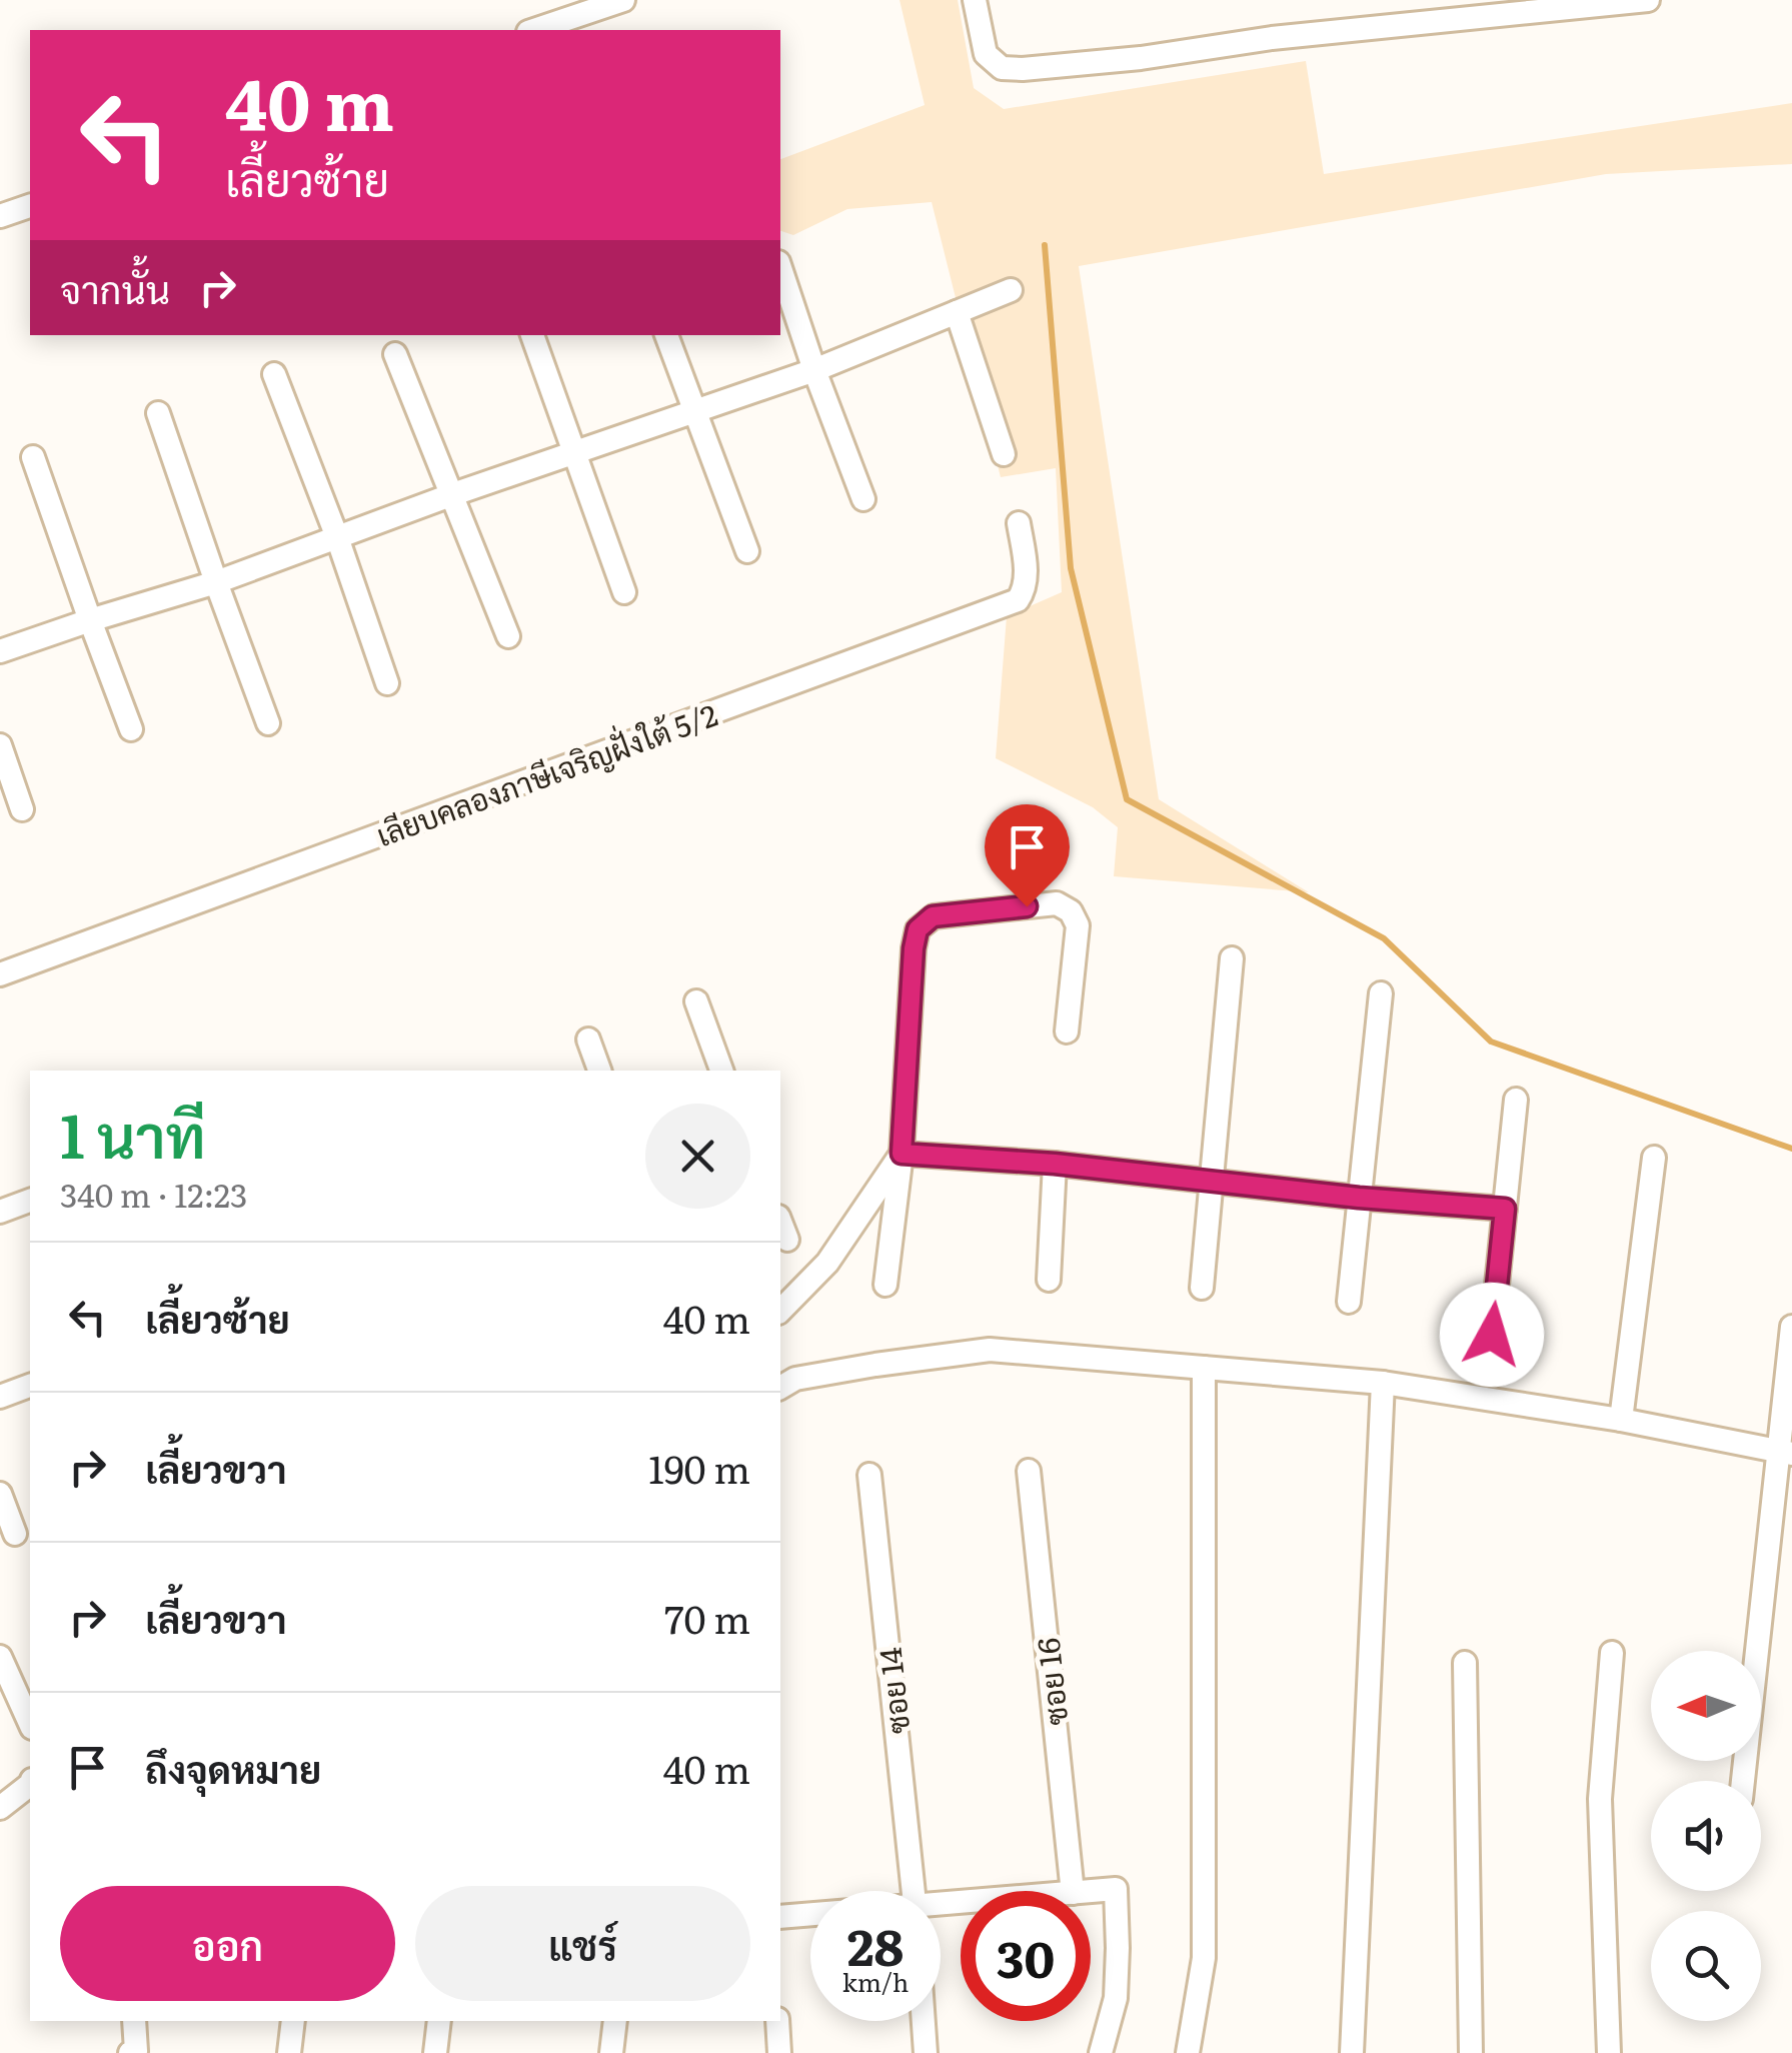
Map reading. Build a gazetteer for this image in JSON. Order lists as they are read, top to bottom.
{
  "streets": {
    "street": ["เลียบคลองภาษีเจริญฝั่งใต้ 5/2", "ซอย 16", "ซอย 14"]
  },
  "north": "left",
  "page": {
    "turn": ["40 m", "เลี้ยวซ้าย"],
    "then": "จากนั้น",
    "heading": ["1 นาที", "340 m · 12:23"],
    "list": [
      {
        "name": "เลี้ยวซ้าย",
        "value": "40 m"
      },
      {
        "name": "เลี้ยวขวา",
        "value": "190 m"
      },
      {
        "name": "เลี้ยวขวา",
        "value": "70 m"
      },
      {
        "name": "ถึงจุดหมาย",
        "value": "40 m"
      }
    ],
    "buttons": ["ออก", "แชร์"],
    "speed": "28 km/h",
    "limit": "30"
  }
}
